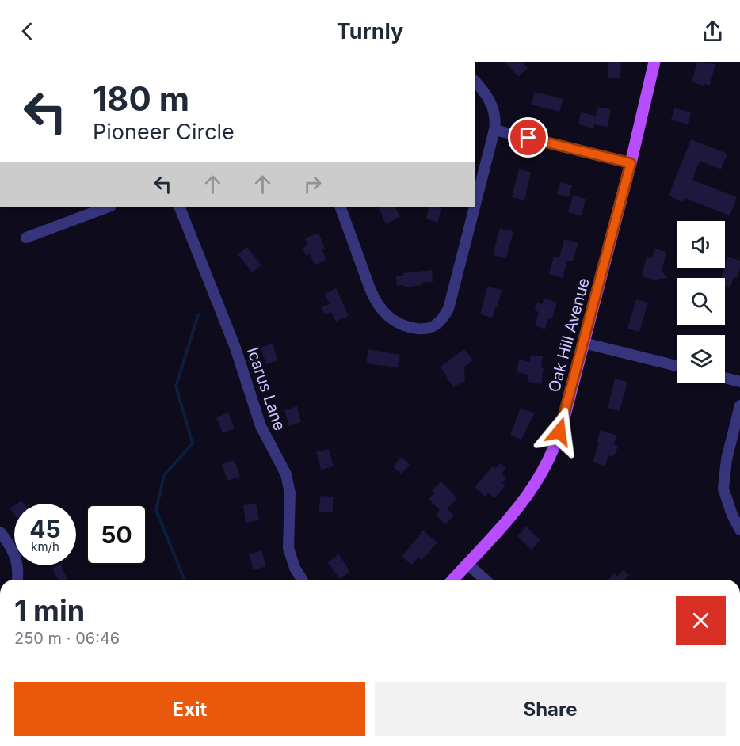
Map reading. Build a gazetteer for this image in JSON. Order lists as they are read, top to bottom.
{
  "streets": {
    "main road": ["Oak Hill Avenue"],
    "street": ["Icarus Lane"]
  },
  "page": {
    "header": "Turnly",
    "turn": ["180 m", "Pioneer Circle"],
    "speed": "45 km/h",
    "limit": "50",
    "heading": ["1 min", "250 m · 06:46"],
    "buttons": ["Exit", "Share"]
  }
}
